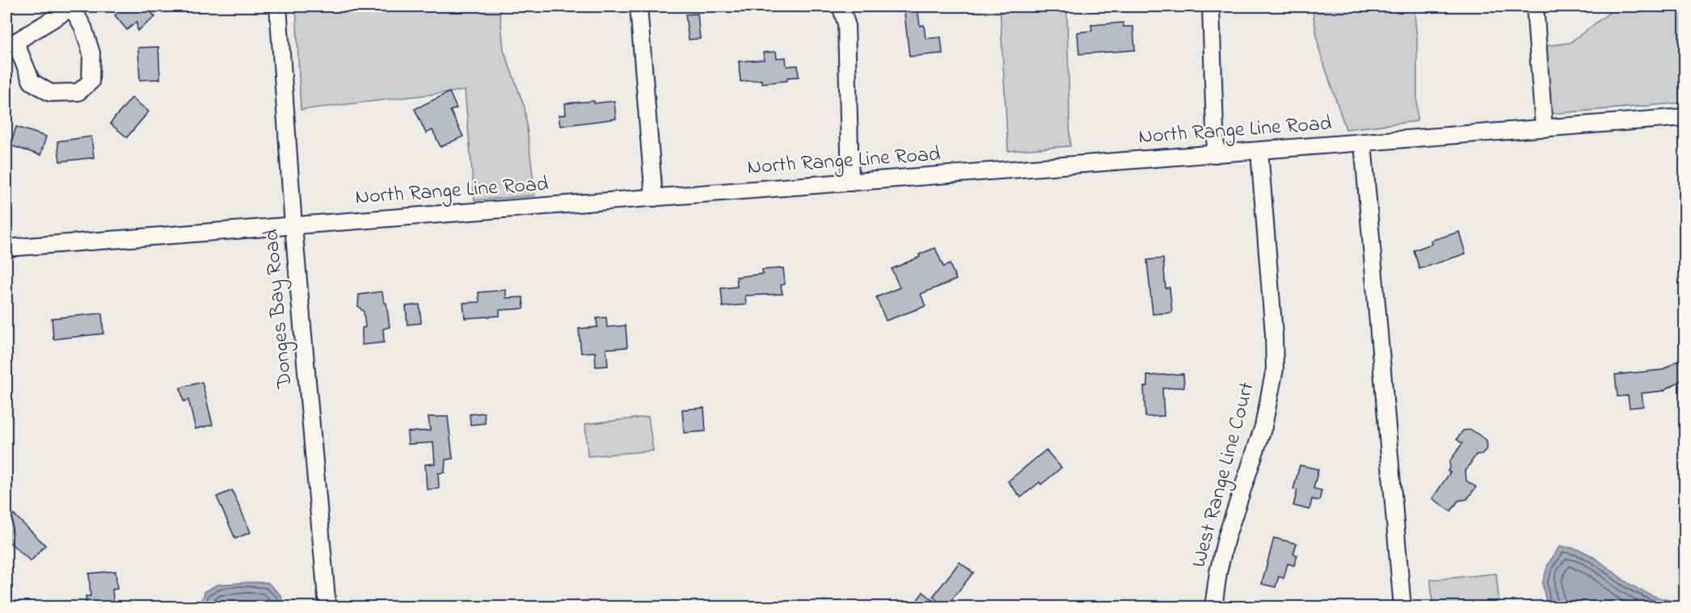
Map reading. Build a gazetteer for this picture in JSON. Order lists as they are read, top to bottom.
{
  "streets": {
    "street": ["North Range Line Road", "Donges Bay Road", "West Range Line Court"]
  },
  "crossings": [
    ["North Range Line Road", "Donges Bay Road"],
    ["North Range Line Road", "West Range Line Court"]
  ]
}
